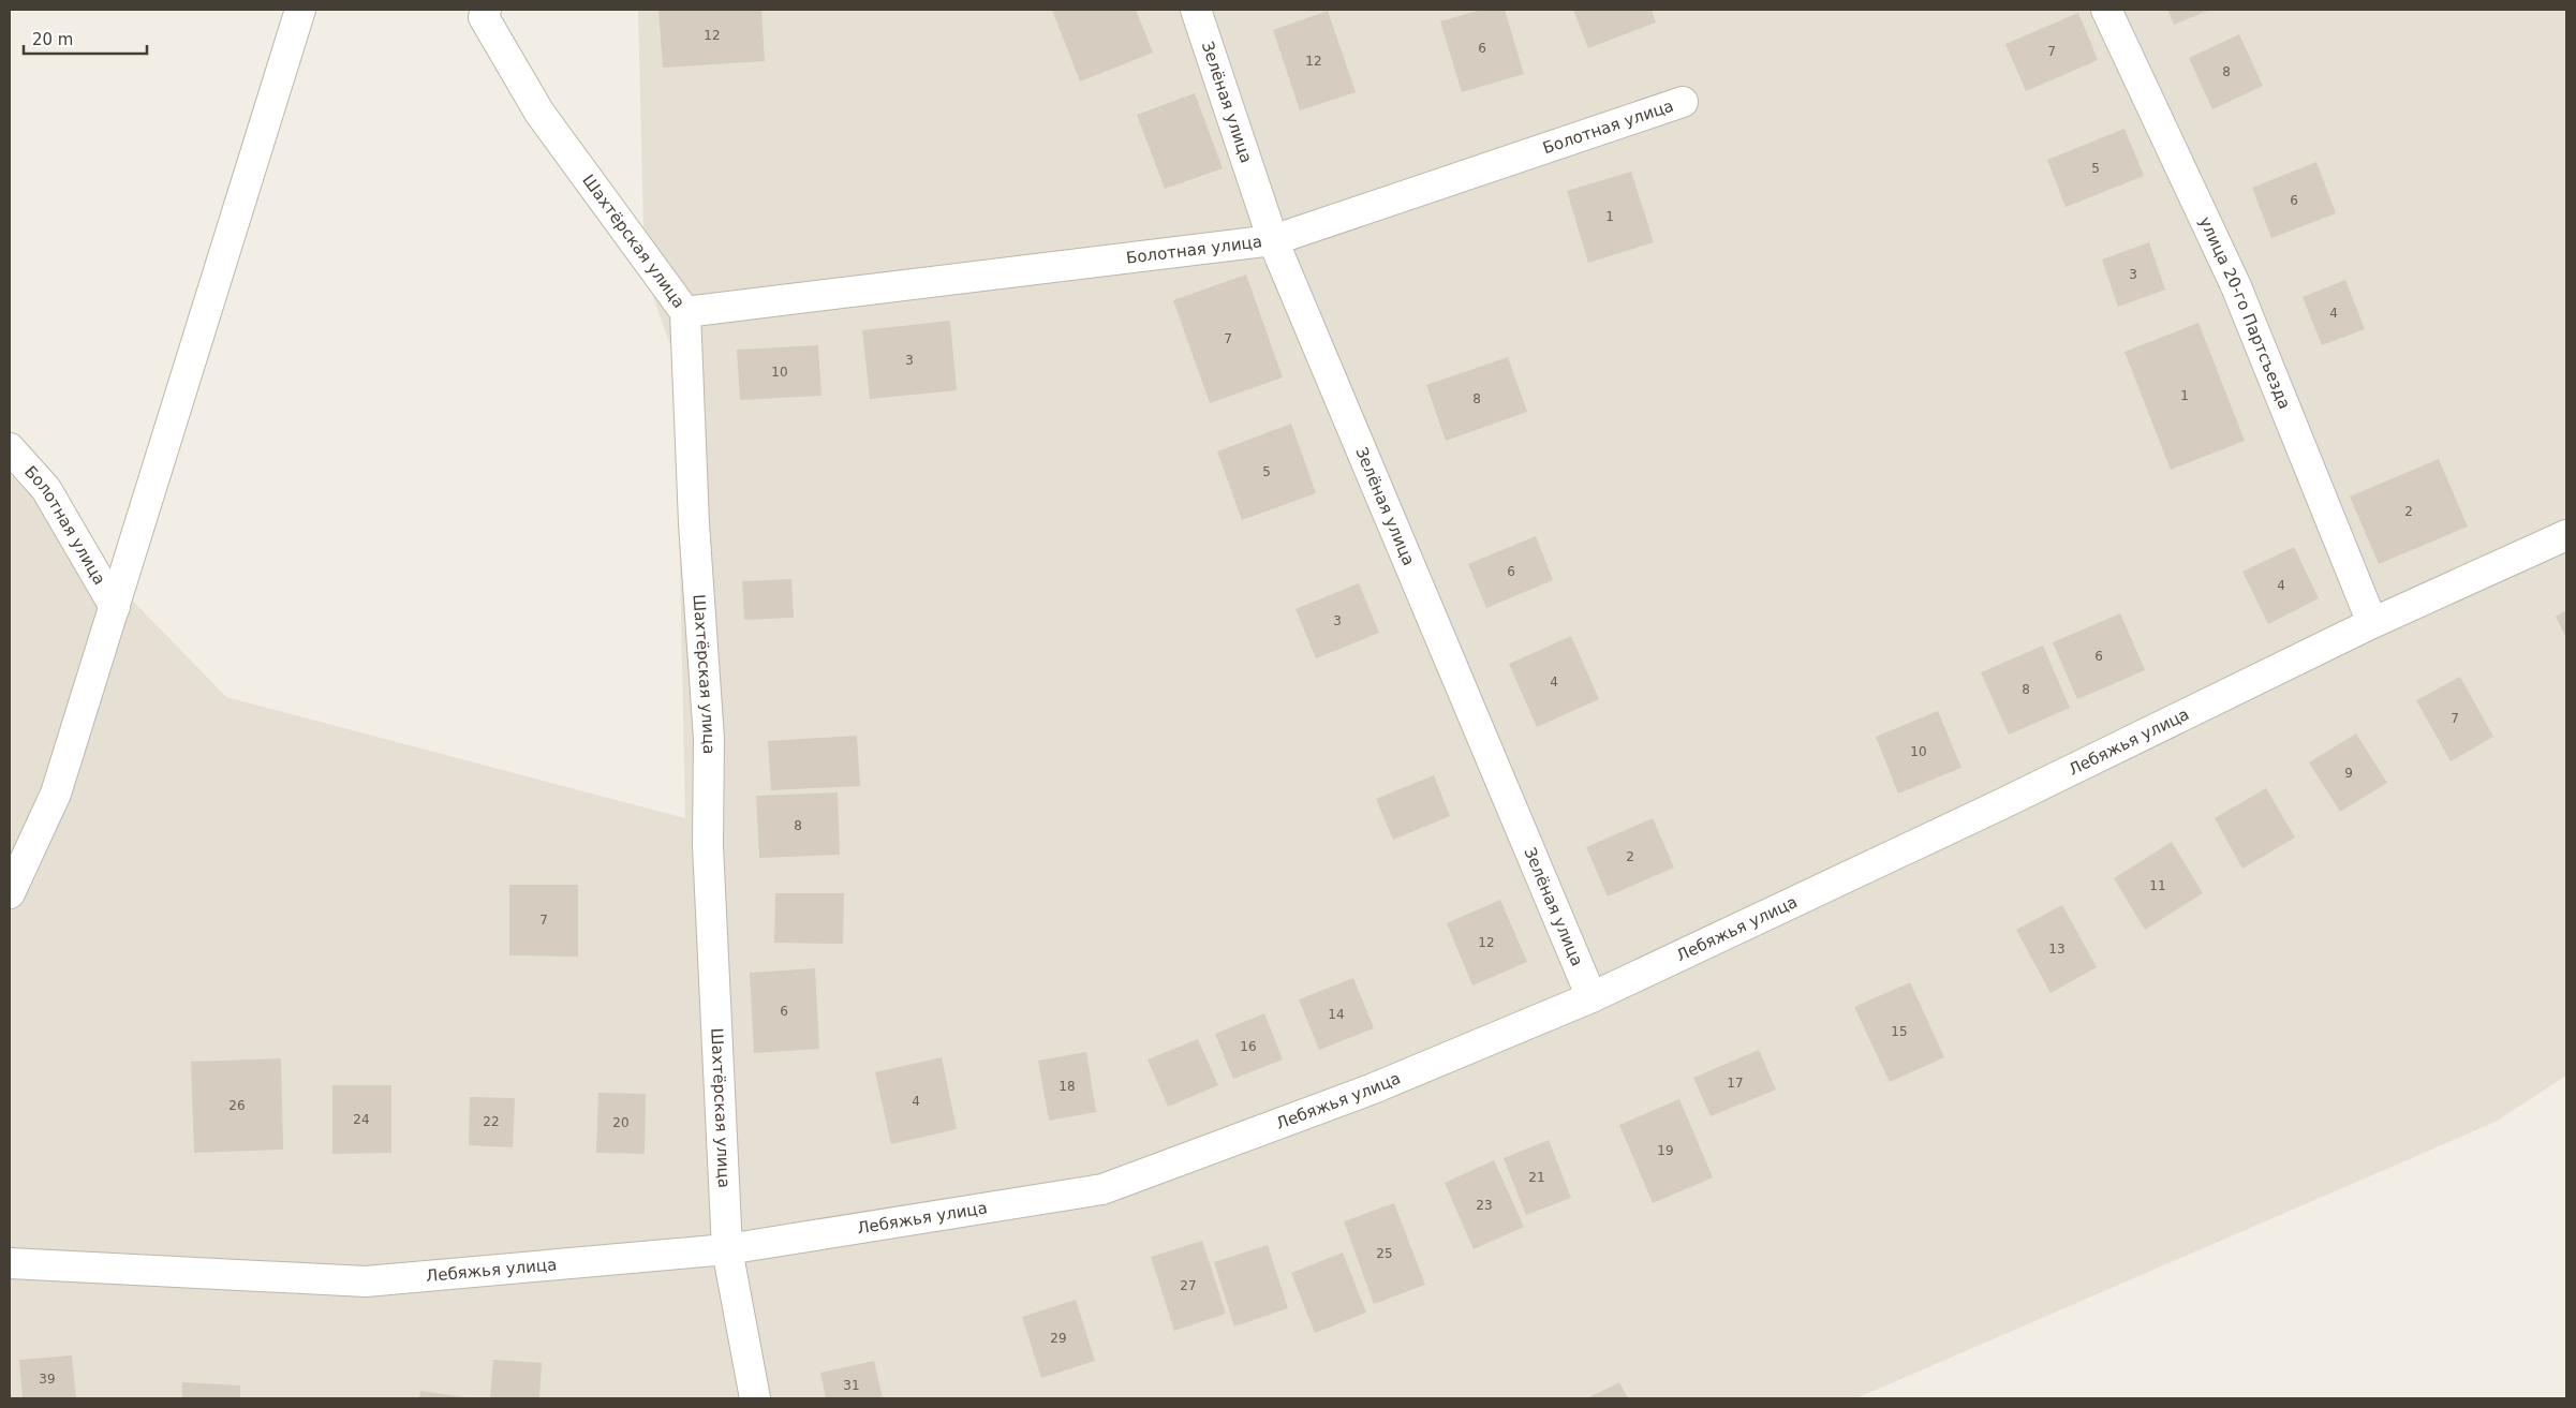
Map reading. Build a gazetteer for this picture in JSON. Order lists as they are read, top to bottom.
{
  "streets": {
    "street": [
      "Зелёная улица",
      "Болотная улица",
      "Шахтёрская улица",
      "улица 20-го Партсъезда",
      "Лебяжья улица"
    ]
  },
  "crossings": [
    ["Зелёная улица", "Болотная улица"],
    ["Зелёная улица", "Лебяжья улица"],
    ["Болотная улица", "Шахтёрская улица"],
    ["Шахтёрская улица", "Лебяжья улица"],
    ["улица 20-го Партсъезда", "Лебяжья улица"]
  ],
  "house_numbers": [
    "12",
    "6",
    "7",
    "12",
    "8",
    "5",
    "6",
    "1",
    "3",
    "4",
    "7",
    "3",
    "10",
    "1",
    "8",
    "5",
    "2",
    "6",
    "4",
    "3",
    "6",
    "4",
    "8",
    "7",
    "10",
    "9",
    "8",
    "2",
    "11",
    "7",
    "12",
    "13",
    "6",
    "14",
    "15",
    "16",
    "17",
    "18",
    "4",
    "26",
    "24",
    "22",
    "20",
    "19",
    "21",
    "23",
    "25",
    "27",
    "29",
    "39",
    "31"
  ],
  "scale_bar": "20 m"
}
